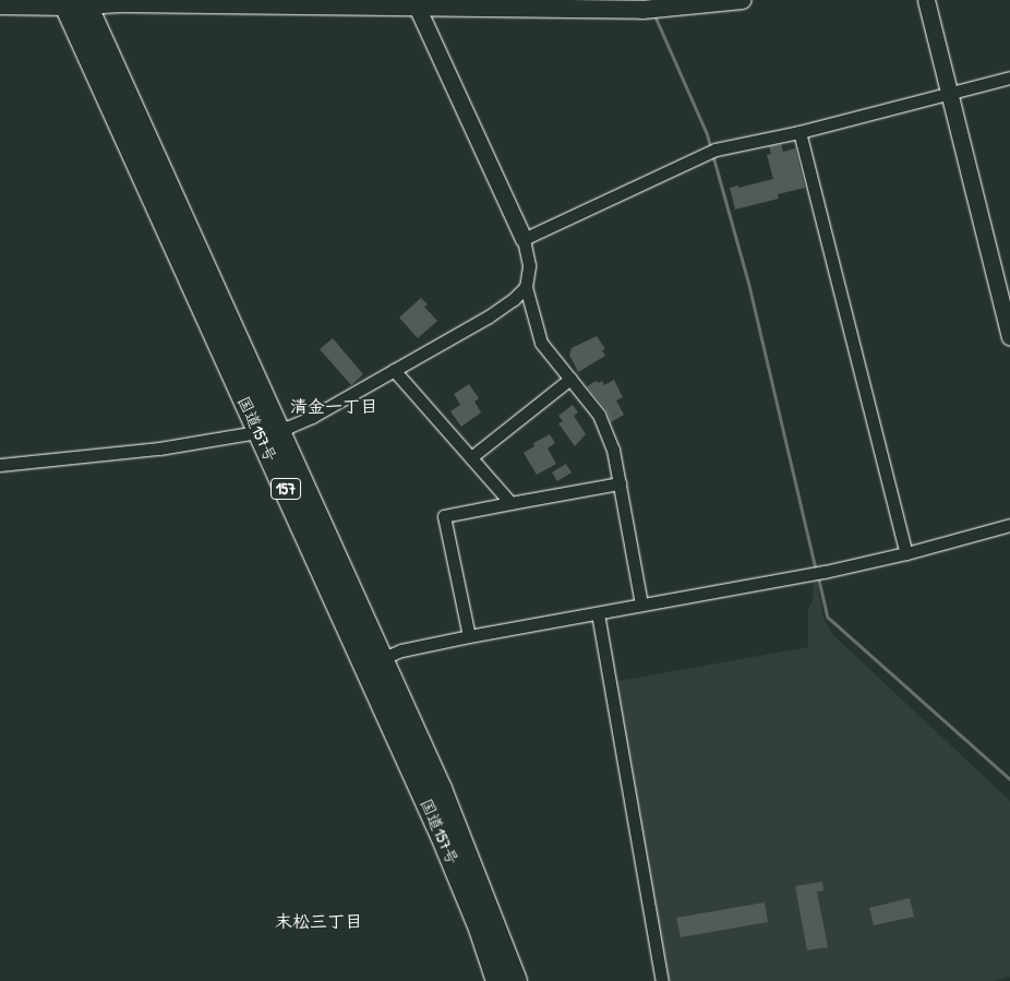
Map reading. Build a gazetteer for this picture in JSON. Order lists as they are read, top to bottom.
{
  "streets": {
    "highway": ["国道157号", "157"]
  },
  "districts": ["清金一丁目", "末松三丁目"]
}
